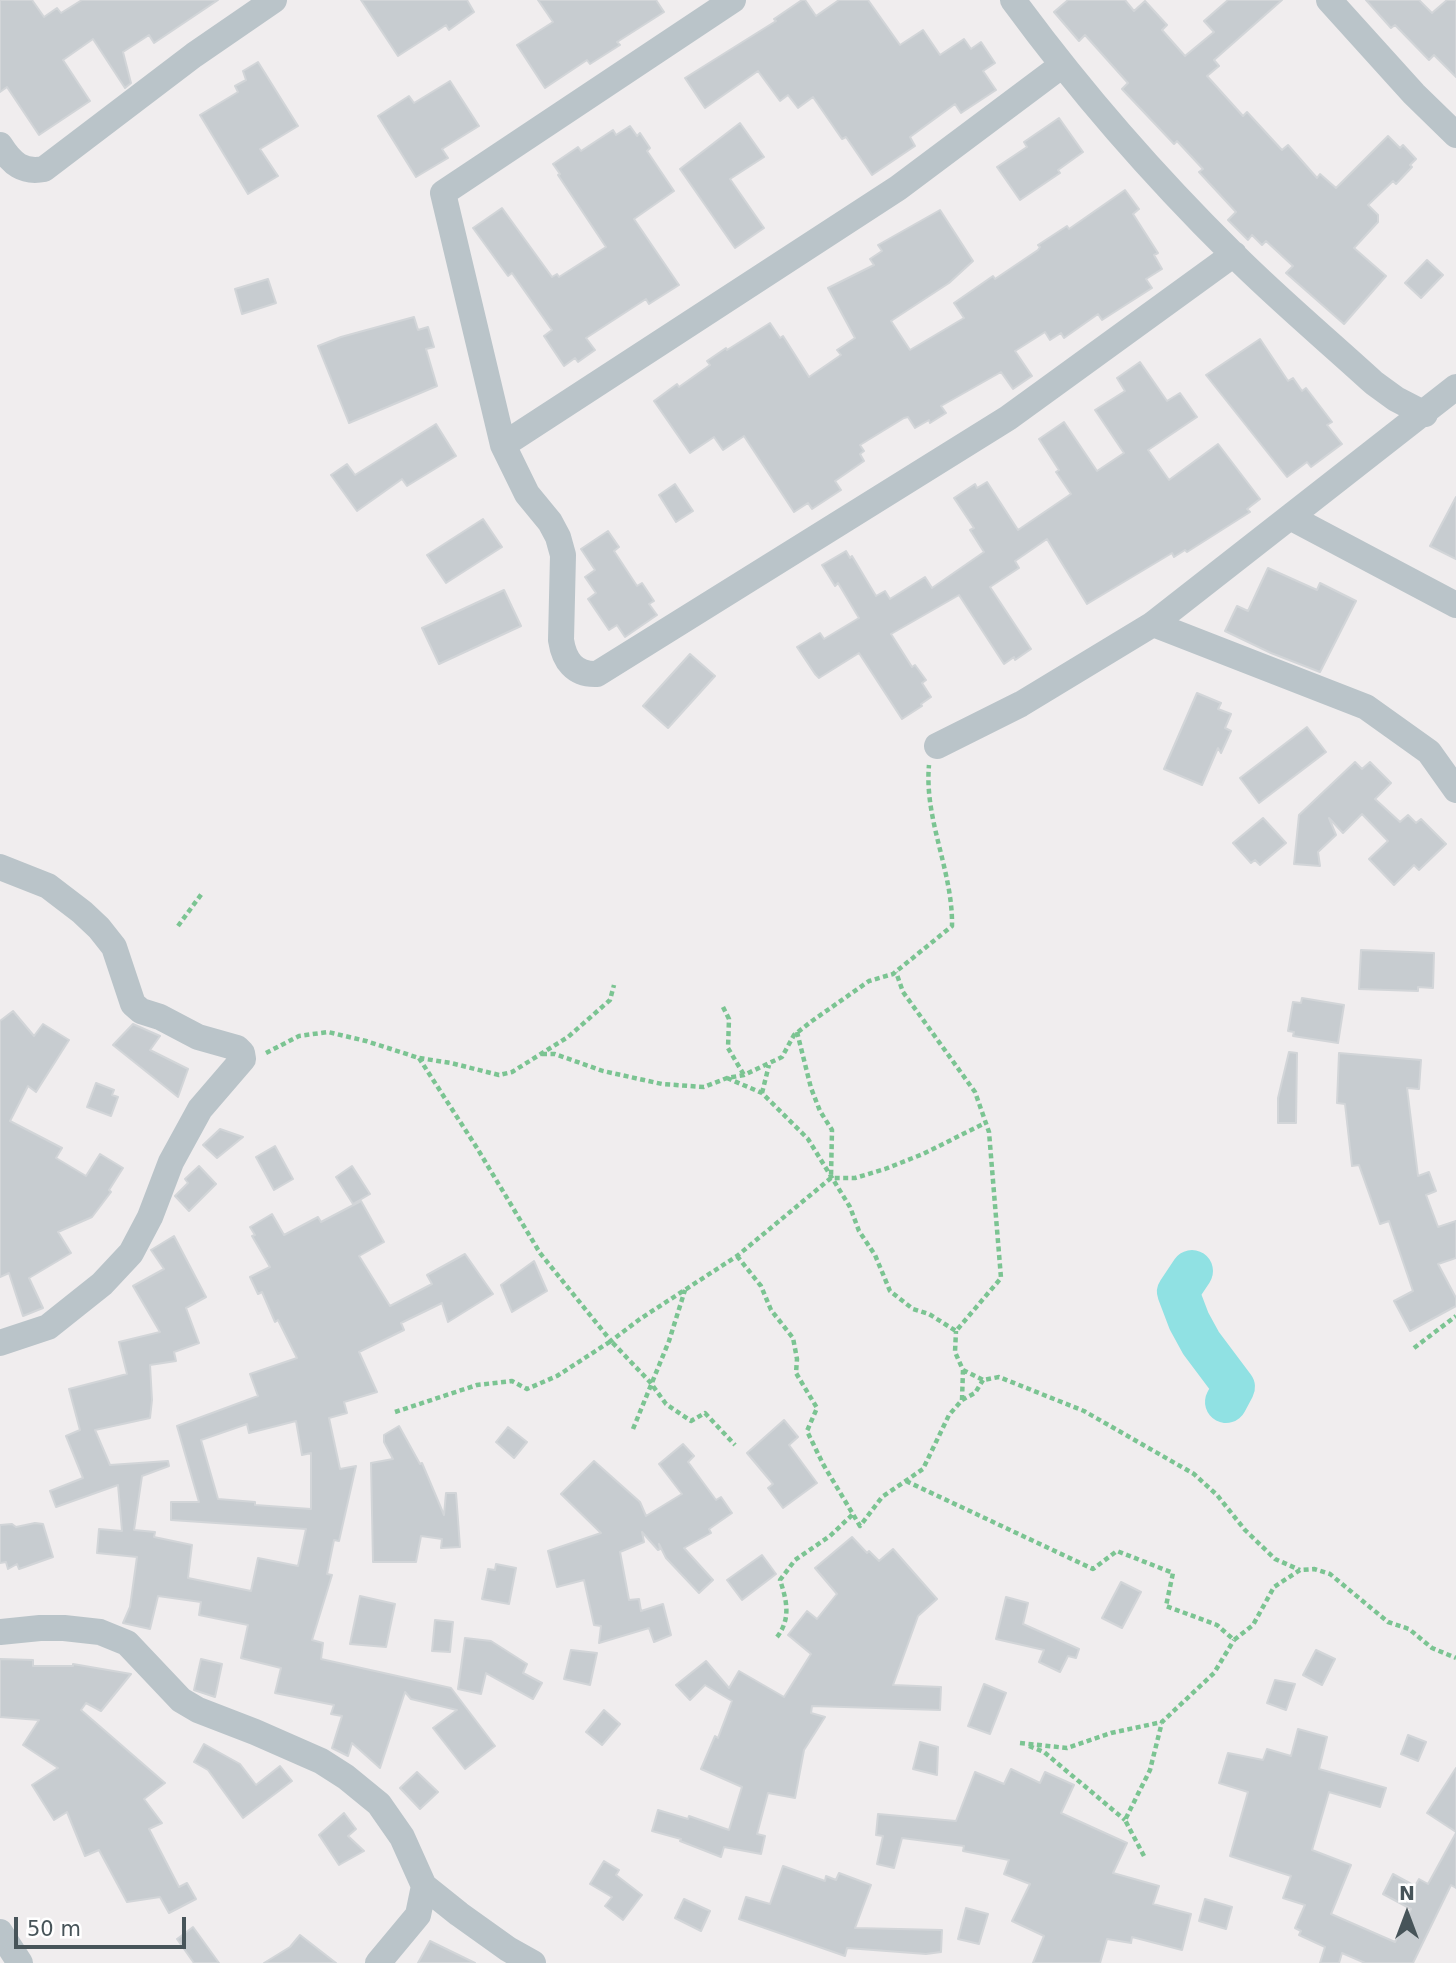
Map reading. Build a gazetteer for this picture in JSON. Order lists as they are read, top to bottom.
{
  "scale_bar": "50 m",
  "north": "top"
}
